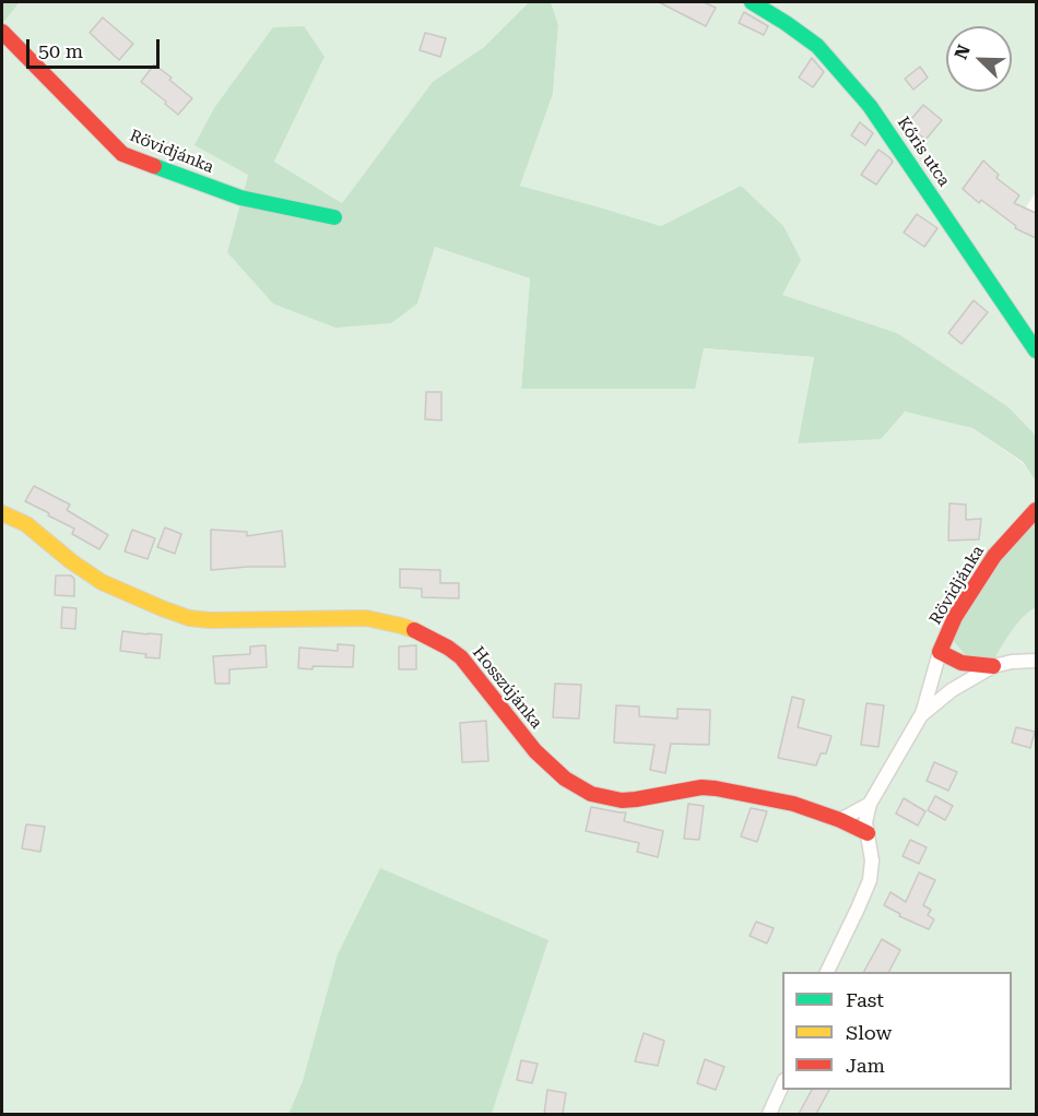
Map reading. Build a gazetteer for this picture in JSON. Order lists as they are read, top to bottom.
{
  "streets": {
    "street": ["Rövidjánka", "Kőris utca", "Hosszújánka"]
  },
  "legend": ["Fast", "Slow", "Jam"],
  "scale_bar": "50 m",
  "north": "top left"
}
